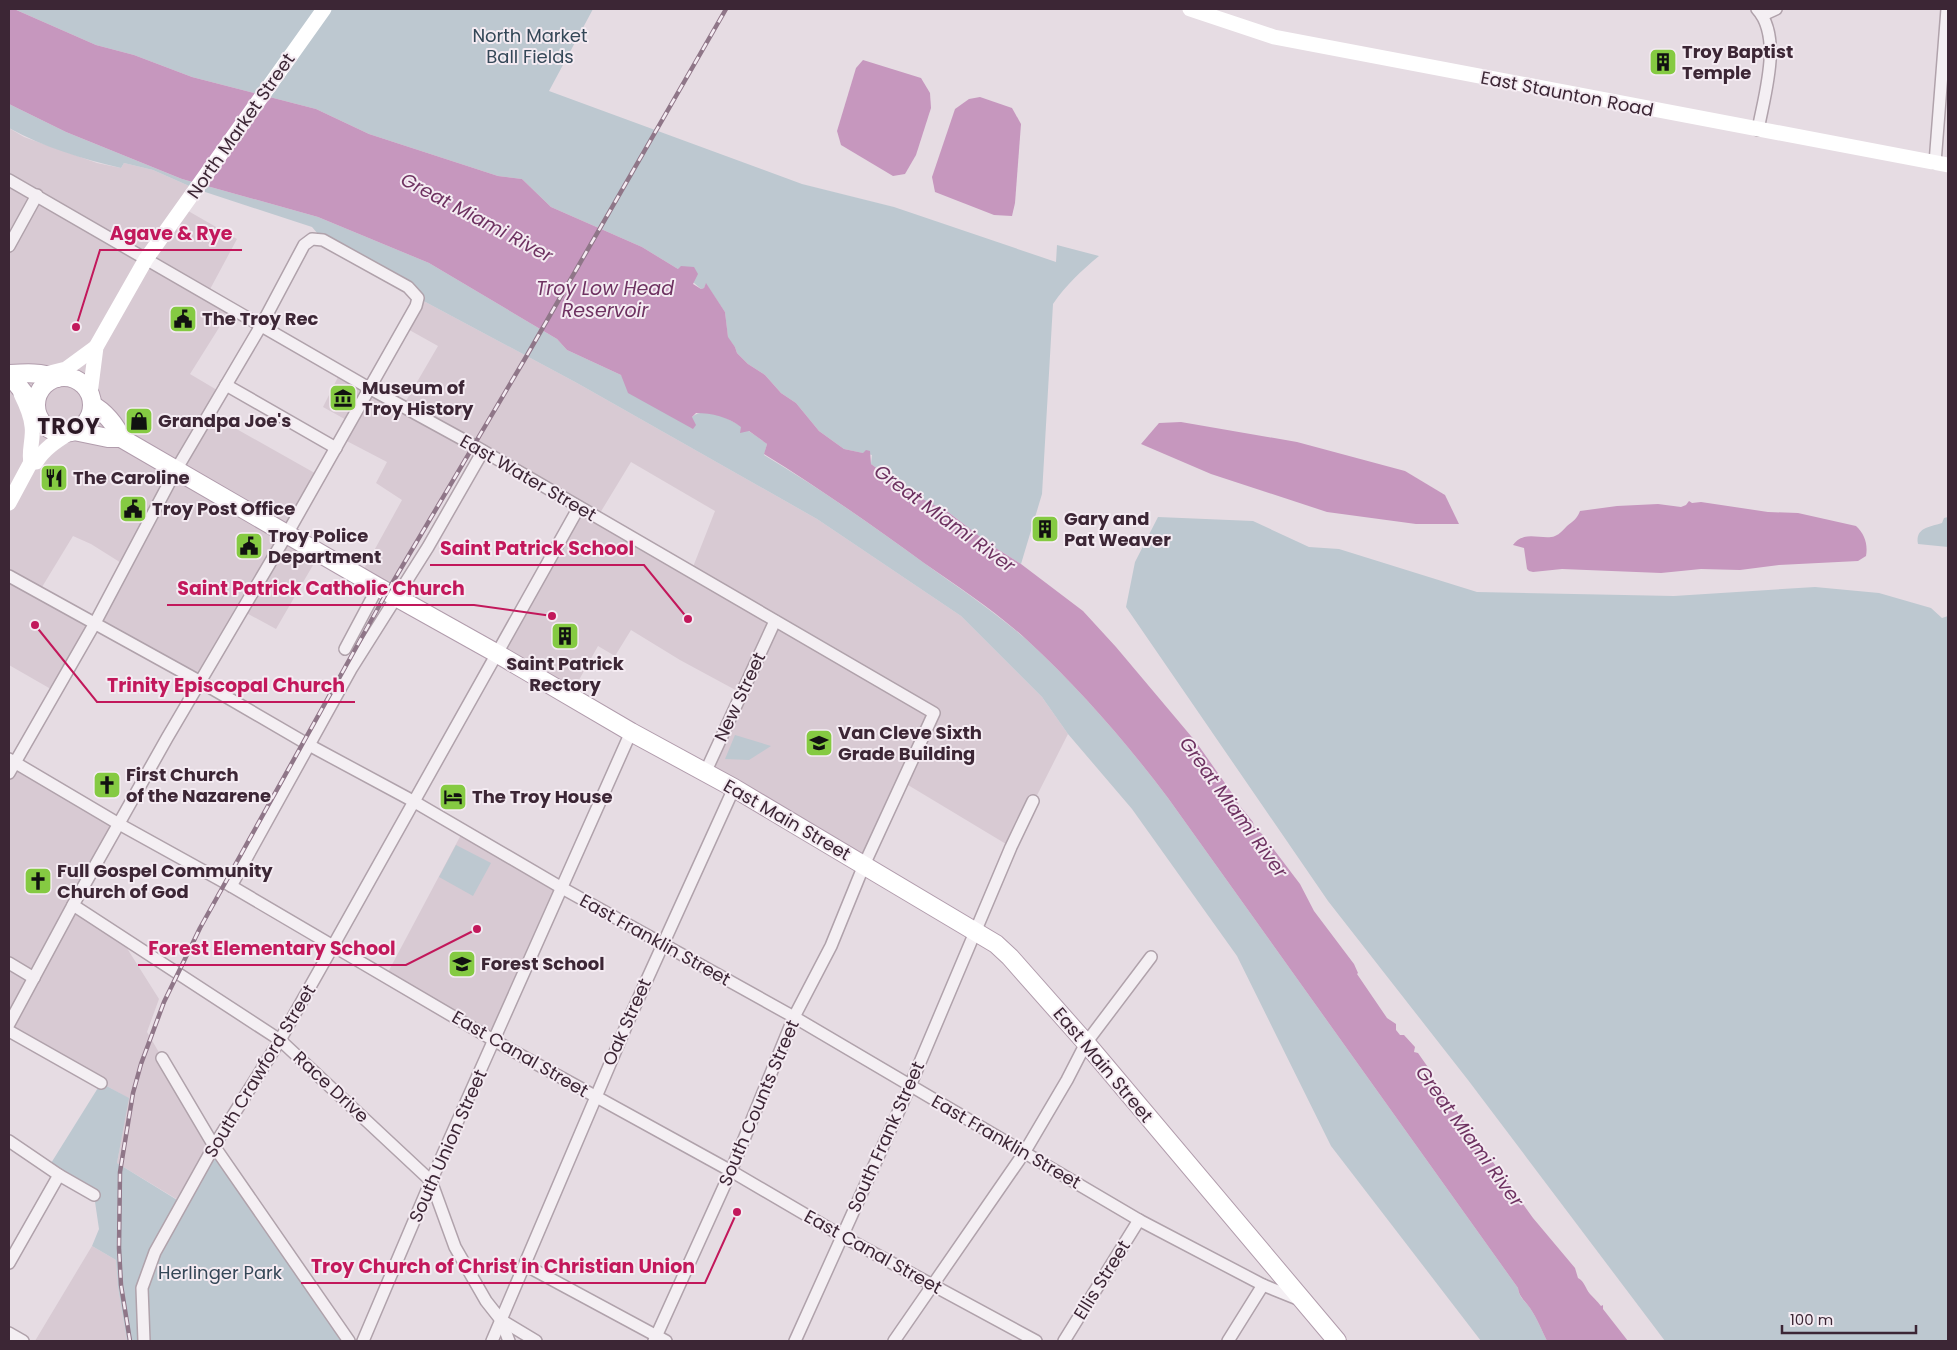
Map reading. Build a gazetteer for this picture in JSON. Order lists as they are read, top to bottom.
{
  "streets": {
    "main road": ["East Staunton Road", "North Market Street", "East Main Street"],
    "street": [
      "East Water Street",
      "New Street",
      "East Franklin Street",
      "Oak Street",
      "East Canal Street",
      "South Crawford Street",
      "Race Drive",
      "South Counts Street",
      "South Frank Street",
      "South Union Street",
      "Ellis Street"
    ]
  },
  "crossings": [
    ["North Market Street", "East Water Street"],
    ["East Water Street", "New Street"],
    ["East Water Street", "South Crawford Street"],
    ["East Water Street", "South Counts Street"],
    ["New Street", "East Main Street"],
    ["East Main Street", "East Franklin Street"],
    ["East Main Street", "Oak Street"],
    ["East Main Street", "South Crawford Street"],
    ["East Main Street", "South Counts Street"],
    ["East Main Street", "South Frank Street"],
    ["East Main Street", "South Union Street"],
    ["East Franklin Street", "Oak Street"],
    ["East Franklin Street", "South Crawford Street"],
    ["East Franklin Street", "South Counts Street"],
    ["East Franklin Street", "South Frank Street"],
    ["East Franklin Street", "South Union Street"],
    ["East Franklin Street", "Ellis Street"],
    ["Oak Street", "East Canal Street"],
    ["Oak Street", "Race Drive"],
    ["East Canal Street", "South Crawford Street"],
    ["East Canal Street", "South Counts Street"],
    ["East Canal Street", "South Frank Street"],
    ["East Canal Street", "South Union Street"],
    ["South Crawford Street", "Race Drive"],
    ["Race Drive", "South Union Street"]
  ],
  "districts": ["TROY"],
  "water": ["Great Miami River", "Troy Low Head Reservoir"],
  "parks": ["North Market Ball Fields", "Herlinger Park"],
  "places": {
    "building": ["Troy Baptist Temple", "Gary and Pat Weaver", "Saint Patrick Rectory"],
    "public building": ["The Troy Rec", "Troy Post Office", "Troy Police Department"],
    "other": [
      "Agave & Rye",
      "Saint Patrick Catholic Church",
      "Saint Patrick School",
      "Trinity Episcopal Church",
      "Forest Elementary School",
      "Troy Church of Christ in Christian Union"
    ],
    "museum": ["Museum of Troy History"],
    "shop": ["Grandpa Joe's"],
    "restaurant": ["The Caroline"],
    "school or university": ["Van Cleve Sixth Grade Building", "Forest School"],
    "church": ["First Church of the Nazarene", "Full Gospel Community Church of God"],
    "hotel": ["The Troy House"]
  },
  "scale_bar": "100 m"
}
